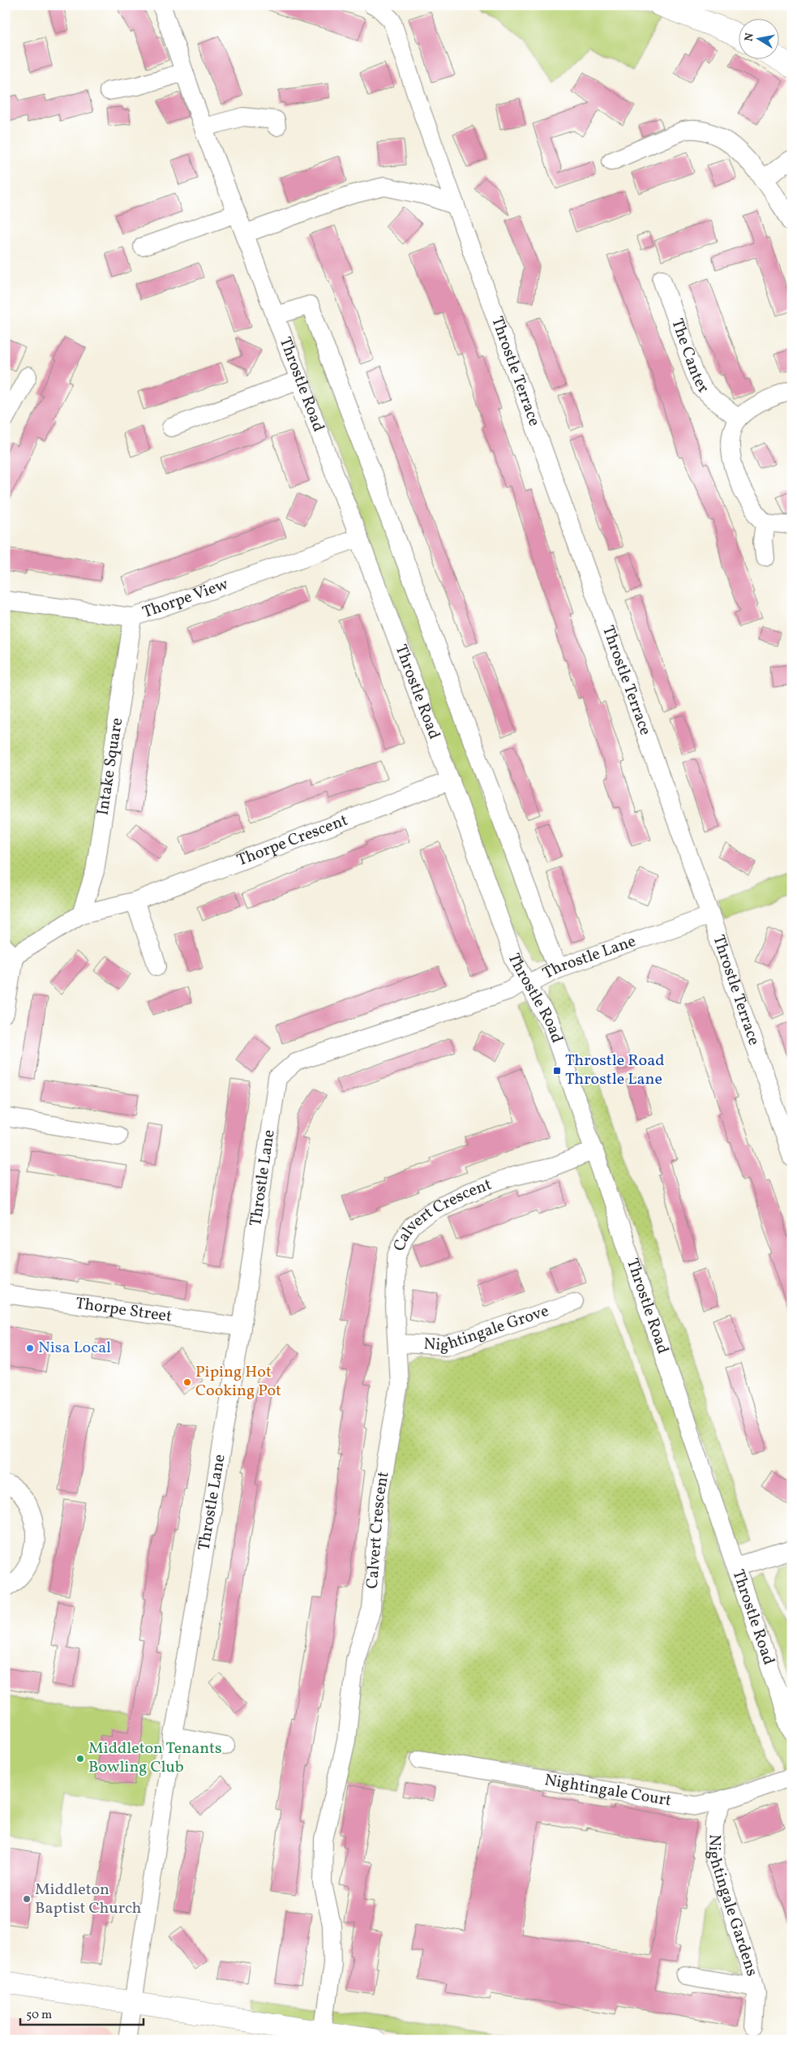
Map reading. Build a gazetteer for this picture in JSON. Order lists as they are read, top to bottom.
{
  "streets": {
    "street": [
      "The Canter",
      "Throstle Terrace",
      "Throstle Road",
      "Thorpe View",
      "Intake Square",
      "Thorpe Crescent",
      "Throstle Lane",
      "Calvert Crescent",
      "Thorpe Street",
      "Nightingale Grove",
      "Nightingale Court",
      "Nightingale Gardens"
    ]
  },
  "crossings": [
    ["Throstle Terrace", "Throstle Lane"],
    ["Throstle Road", "Thorpe View"],
    ["Throstle Road", "Thorpe Crescent"],
    ["Throstle Road", "Throstle Lane"],
    ["Throstle Road", "Calvert Crescent"],
    ["Thorpe View", "Intake Square"],
    ["Intake Square", "Thorpe Crescent"],
    ["Throstle Lane", "Thorpe Street"],
    ["Calvert Crescent", "Nightingale Grove"],
    ["Nightingale Court", "Nightingale Gardens"]
  ],
  "places": {
    "transit": ["Throstle Road Throstle Lane"],
    "other": [
      "Nisa Local",
      "Piping Hot Cooking Pot",
      "Middleton Tenants Bowling Club",
      "Middleton Baptist Church"
    ]
  },
  "scale_bar": "50 m",
  "north": "left"
}
